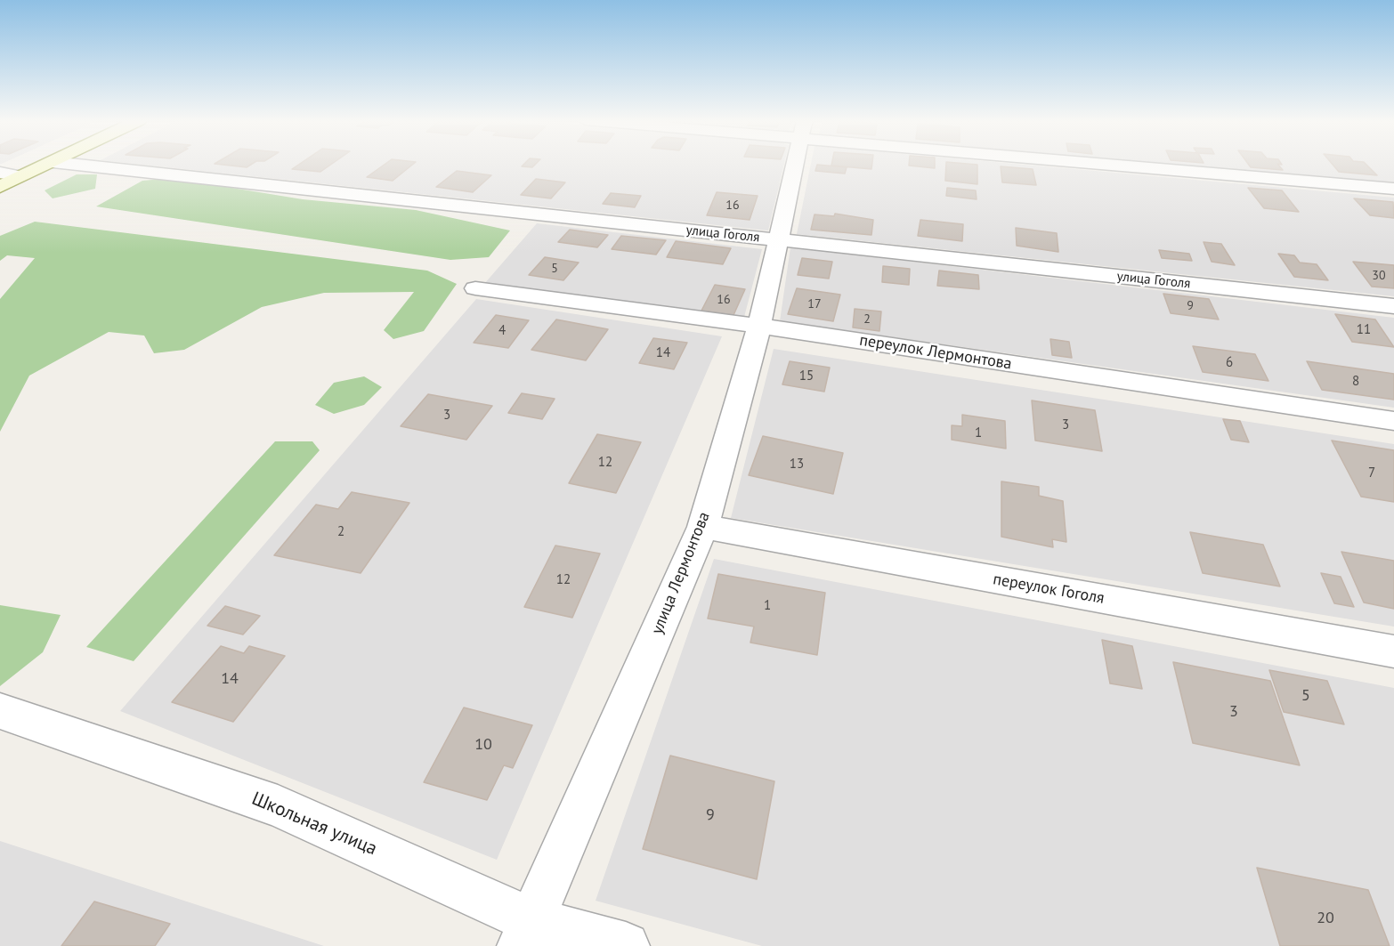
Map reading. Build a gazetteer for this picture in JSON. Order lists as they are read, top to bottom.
{
  "streets": {
    "street": [
      "улица Гоголя",
      "переулок Лермонтова",
      "улица Лермонтова",
      "переулок Гоголя",
      "Школьная улица"
    ]
  },
  "crossings": [
    ["улица Гоголя", "улица Лермонтова"],
    ["переулок Лермонтова", "улица Лермонтова"],
    ["улица Лермонтова", "переулок Гоголя"],
    ["улица Лермонтова", "Школьная улица"]
  ],
  "house_numbers": [
    "16",
    "5",
    "30",
    "16",
    "17",
    "9",
    "2",
    "11",
    "4",
    "14",
    "6",
    "15",
    "8",
    "3",
    "3",
    "1",
    "12",
    "13",
    "7",
    "2",
    "12",
    "1",
    "14",
    "5",
    "3",
    "10",
    "9",
    "20"
  ]
}
